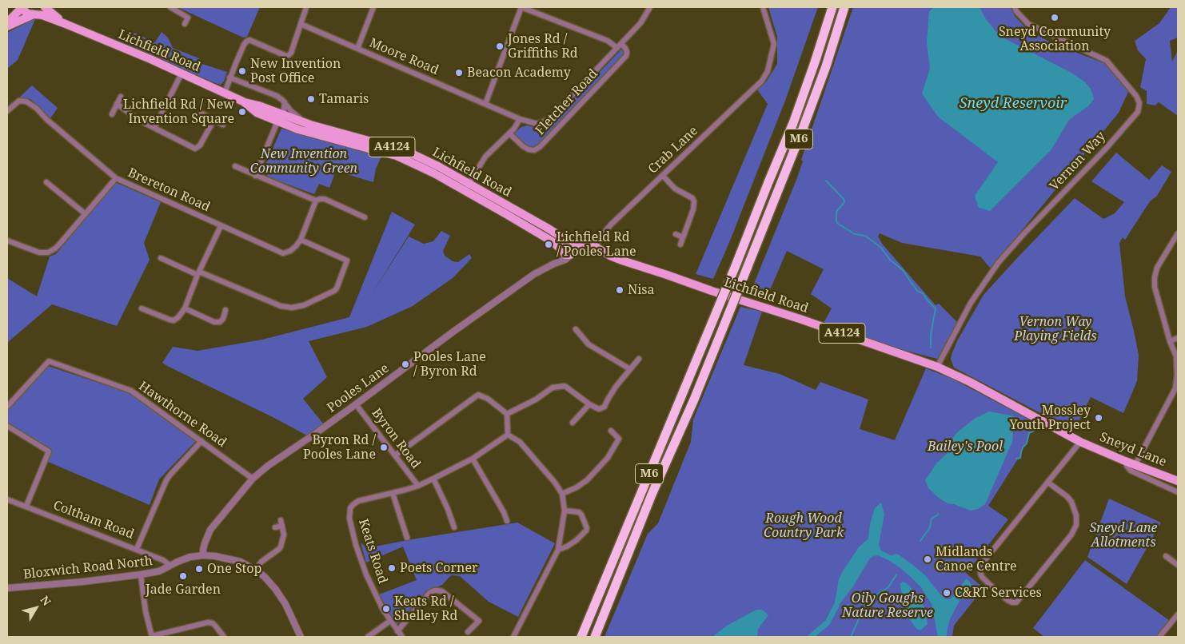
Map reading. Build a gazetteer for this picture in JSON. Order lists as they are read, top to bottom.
{
  "streets": {
    "highway": ["M6"],
    "main road": ["Lichfield Road", "A4124", "Sneyd Lane"],
    "street": [
      "Moore Road",
      "Fletcher Road",
      "Crab Lane",
      "Vernon Way",
      "Brereton Road",
      "Pooles Lane",
      "Hawthorne Road",
      "Byron Road",
      "Coltham Road",
      "Keats Road",
      "Bloxwich Road North"
    ]
  },
  "crossings": [
    ["Lichfield Road", "Fletcher Road"],
    ["Lichfield Road", "A4124"],
    ["Lichfield Road", "Crab Lane"],
    ["Lichfield Road", "Vernon Way"],
    ["Lichfield Road", "Pooles Lane"],
    ["Lichfield Road", "Sneyd Lane"],
    ["Moore Road", "Fletcher Road"],
    ["A4124", "Crab Lane"],
    ["A4124", "Pooles Lane"],
    ["Vernon Way", "Sneyd Lane"],
    ["Pooles Lane", "Hawthorne Road"],
    ["Pooles Lane", "Byron Road"],
    ["Pooles Lane", "Bloxwich Road North"],
    ["Byron Road", "Keats Road"],
    ["Coltham Road", "Bloxwich Road North"]
  ],
  "water": ["Sneyd Reservoir"],
  "parks": [
    "New Invention Community Green",
    "Vernon Way Playing Fields",
    "Bailey's Pool",
    "Rough Wood Country Park",
    "Sneyd Lane Allotments",
    "Oily Goughs Nature Reserve"
  ],
  "places": [
    "Sneyd Community Association",
    "Jones Rd / Griffiths Rd",
    "New Invention Post Office",
    "Beacon Academy",
    "Tamaris",
    "Lichfield Rd / New Invention Square",
    "Lichfield Rd / Pooles Lane",
    "Nisa",
    "Pooles Lane / Byron Rd",
    "Mossley Youth Project",
    "Byron Rd / Pooles Lane",
    "Midlands Canoe Centre",
    "Poets Corner",
    "One Stop",
    "Jade Garden",
    "C&RT Services",
    "Keats Rd / Shelley Rd"
  ],
  "north": "top right"
}
